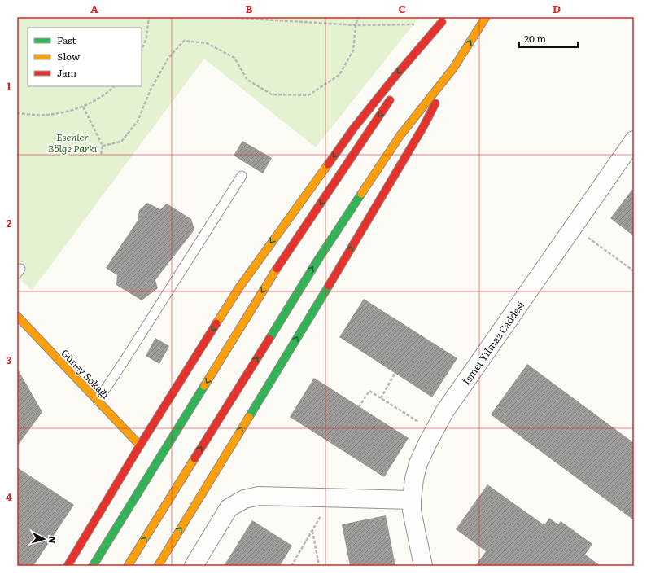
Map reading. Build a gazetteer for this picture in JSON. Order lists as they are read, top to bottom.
{
  "streets": {
    "main road": ["Güney Sokağı"],
    "street": ["İsmet Yılmaz Caddesi"]
  },
  "parks": ["Esenler Bölge Parkı"],
  "legend": ["Fast", "Slow", "Jam"],
  "scale_bar": "20 m",
  "north": "right",
  "grid": {
    "columns": [
      "A",
      "B",
      "C",
      "D"
    ],
    "rows": [
      "1",
      "2",
      "3",
      "4"
    ]
  }
}
